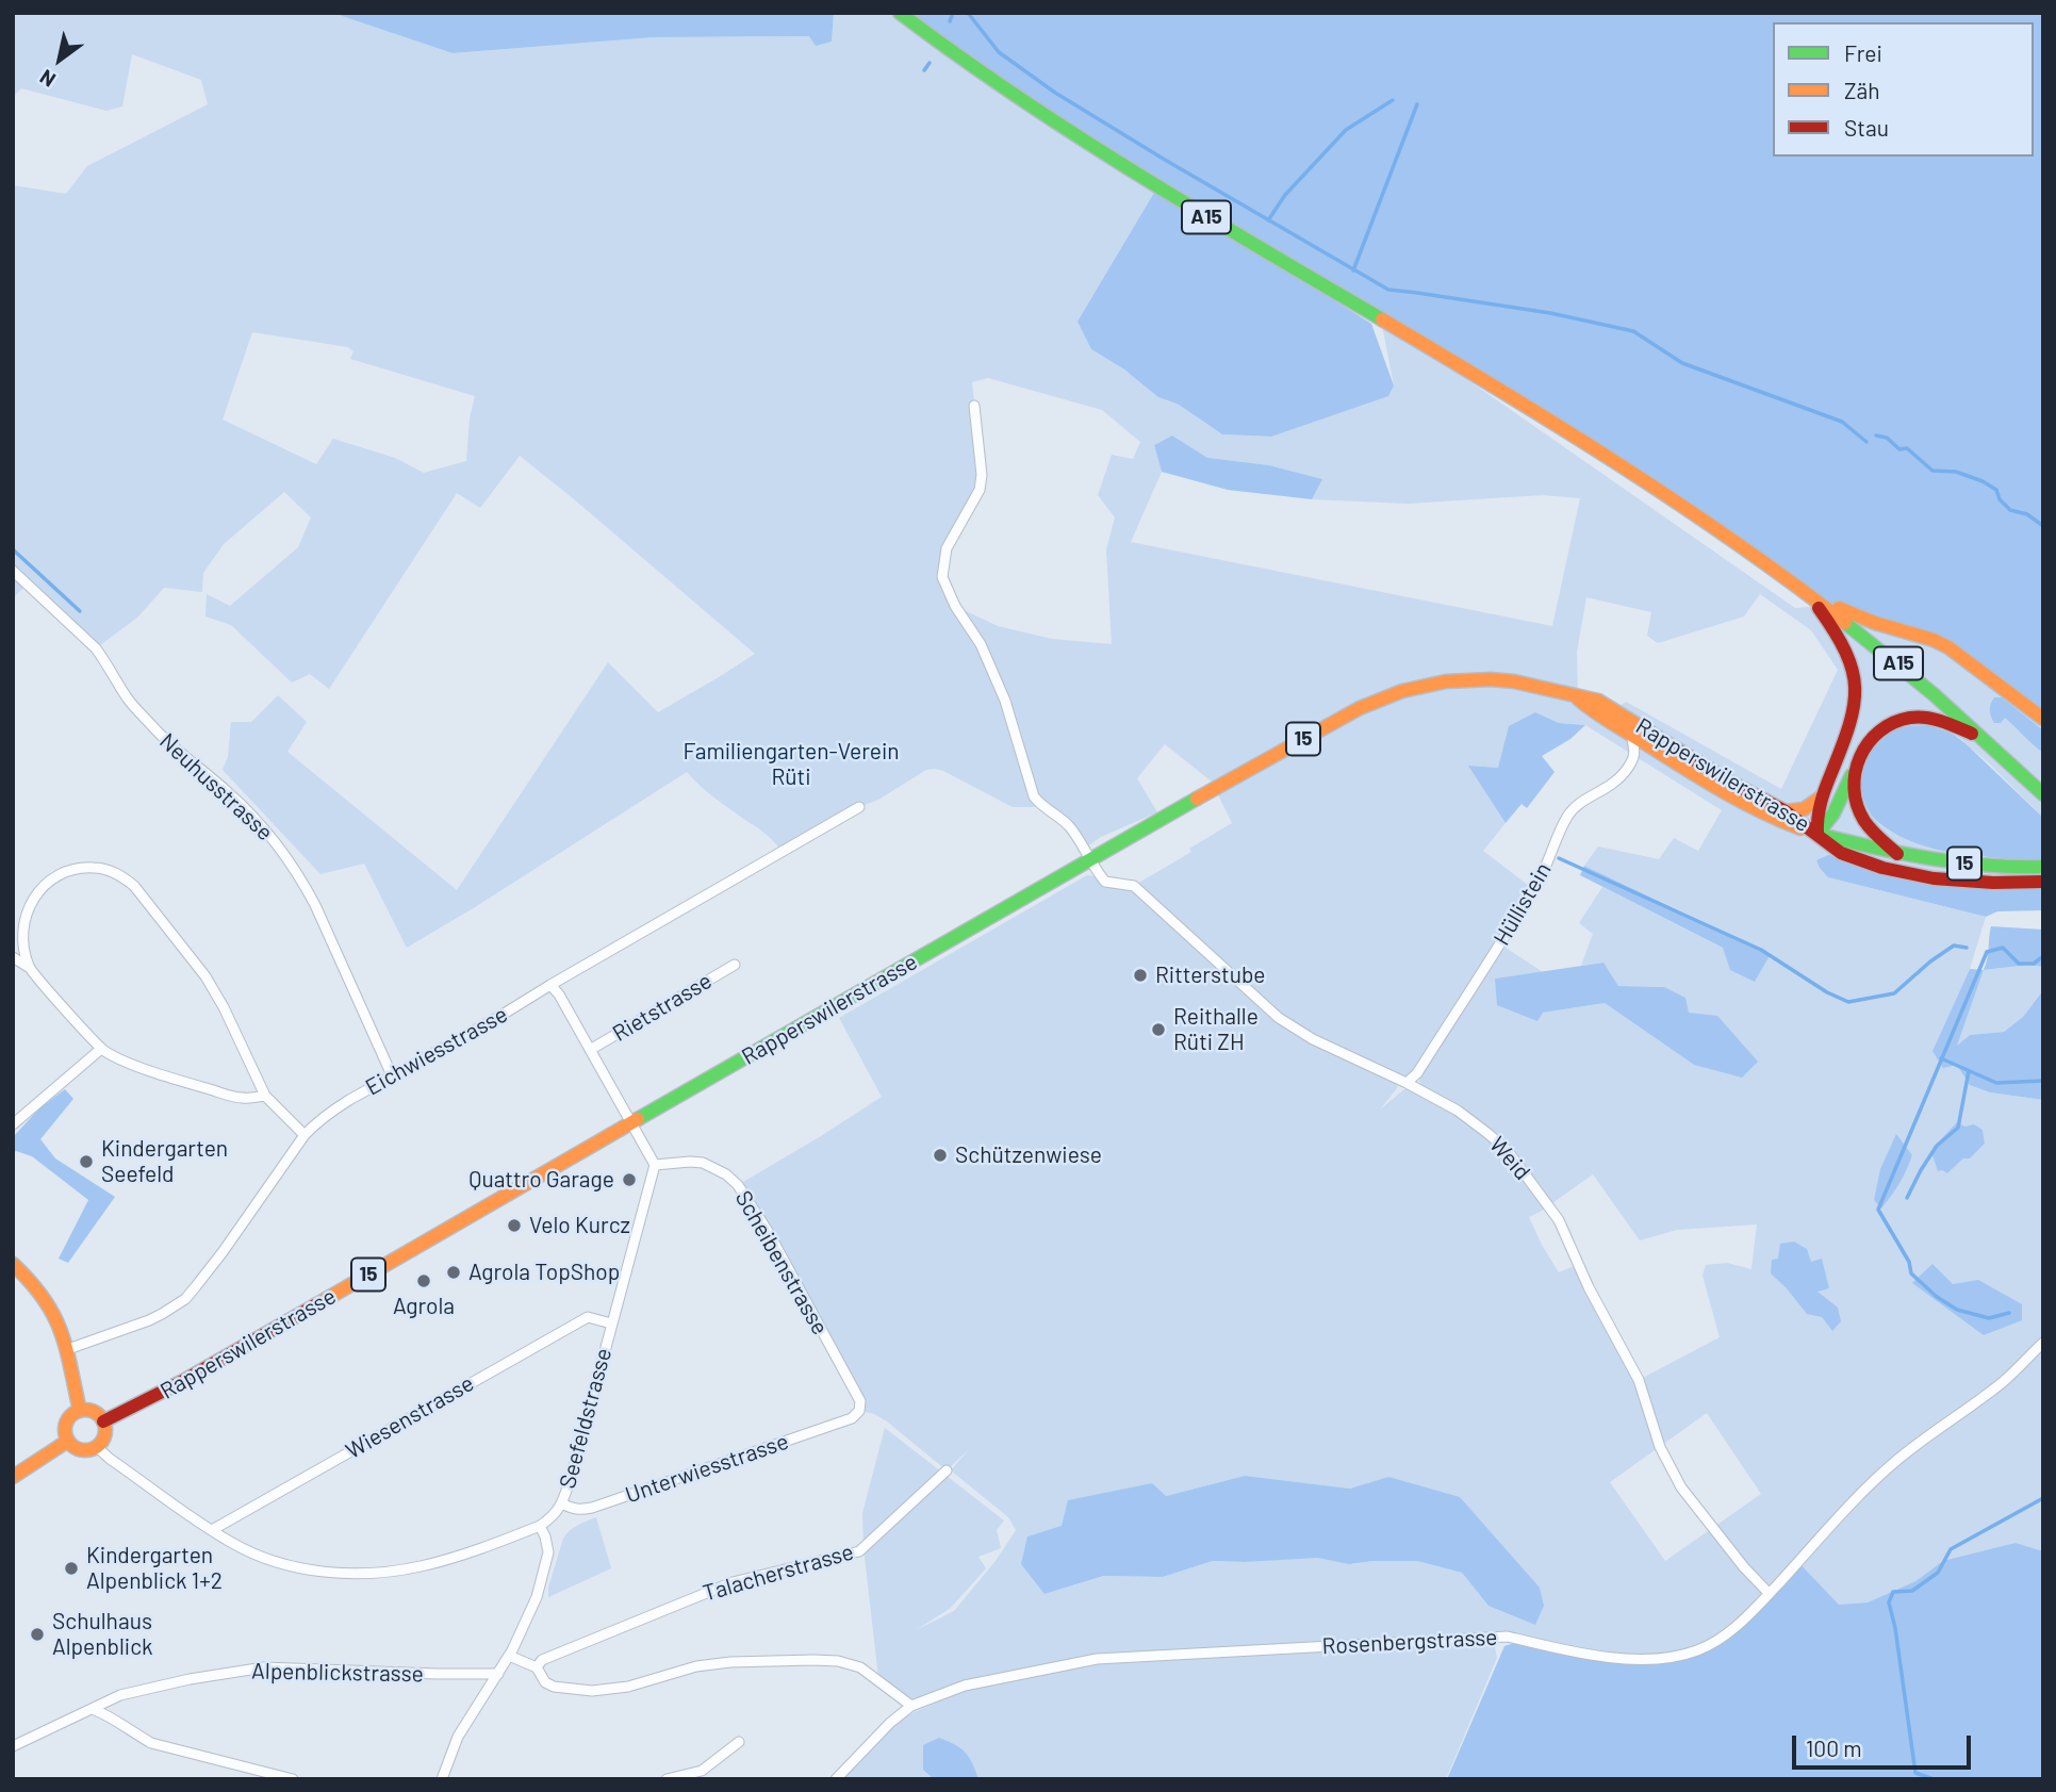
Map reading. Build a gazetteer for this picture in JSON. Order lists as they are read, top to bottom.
{
  "streets": {
    "main road": ["A15", "15", "Rapperswilerstrasse"],
    "street": [
      "Neuhusstrasse",
      "Hüllistein",
      "Rietstrasse",
      "Eichwiesstrasse",
      "Weid",
      "Scheibenstrasse",
      "Wiesenstrasse",
      "Seefeldstrasse",
      "Unterwiesstrasse",
      "Talacherstrasse",
      "Rosenbergstrasse",
      "Alpenblickstrasse"
    ]
  },
  "crossings": [
    ["15", "Rapperswilerstrasse"],
    ["Rapperswilerstrasse", "Hüllistein"],
    ["Rapperswilerstrasse", "Rietstrasse"],
    ["Rapperswilerstrasse", "Weid"],
    ["Neuhusstrasse", "Eichwiesstrasse"],
    ["Hüllistein", "Weid"],
    ["Rietstrasse", "Eichwiesstrasse"],
    ["Weid", "Rosenbergstrasse"],
    ["Scheibenstrasse", "Seefeldstrasse"],
    ["Scheibenstrasse", "Unterwiesstrasse"],
    ["Wiesenstrasse", "Seefeldstrasse"],
    ["Seefeldstrasse", "Unterwiesstrasse"]
  ],
  "parks": ["Familiengarten-Verein Rüti"],
  "places": [
    "Ritterstube",
    "Reithalle Rüti ZH",
    "Schützenwiese",
    "Kindergarten Seefeld",
    "Quattro Garage",
    "Velo Kurcz",
    "Agrola TopShop",
    "Agrola",
    "Kindergarten Alpenblick 1+2",
    "Schulhaus Alpenblick"
  ],
  "legend": ["Frei", "Zäh", "Stau"],
  "scale_bar": "100 m",
  "north": "bottom left"
}
